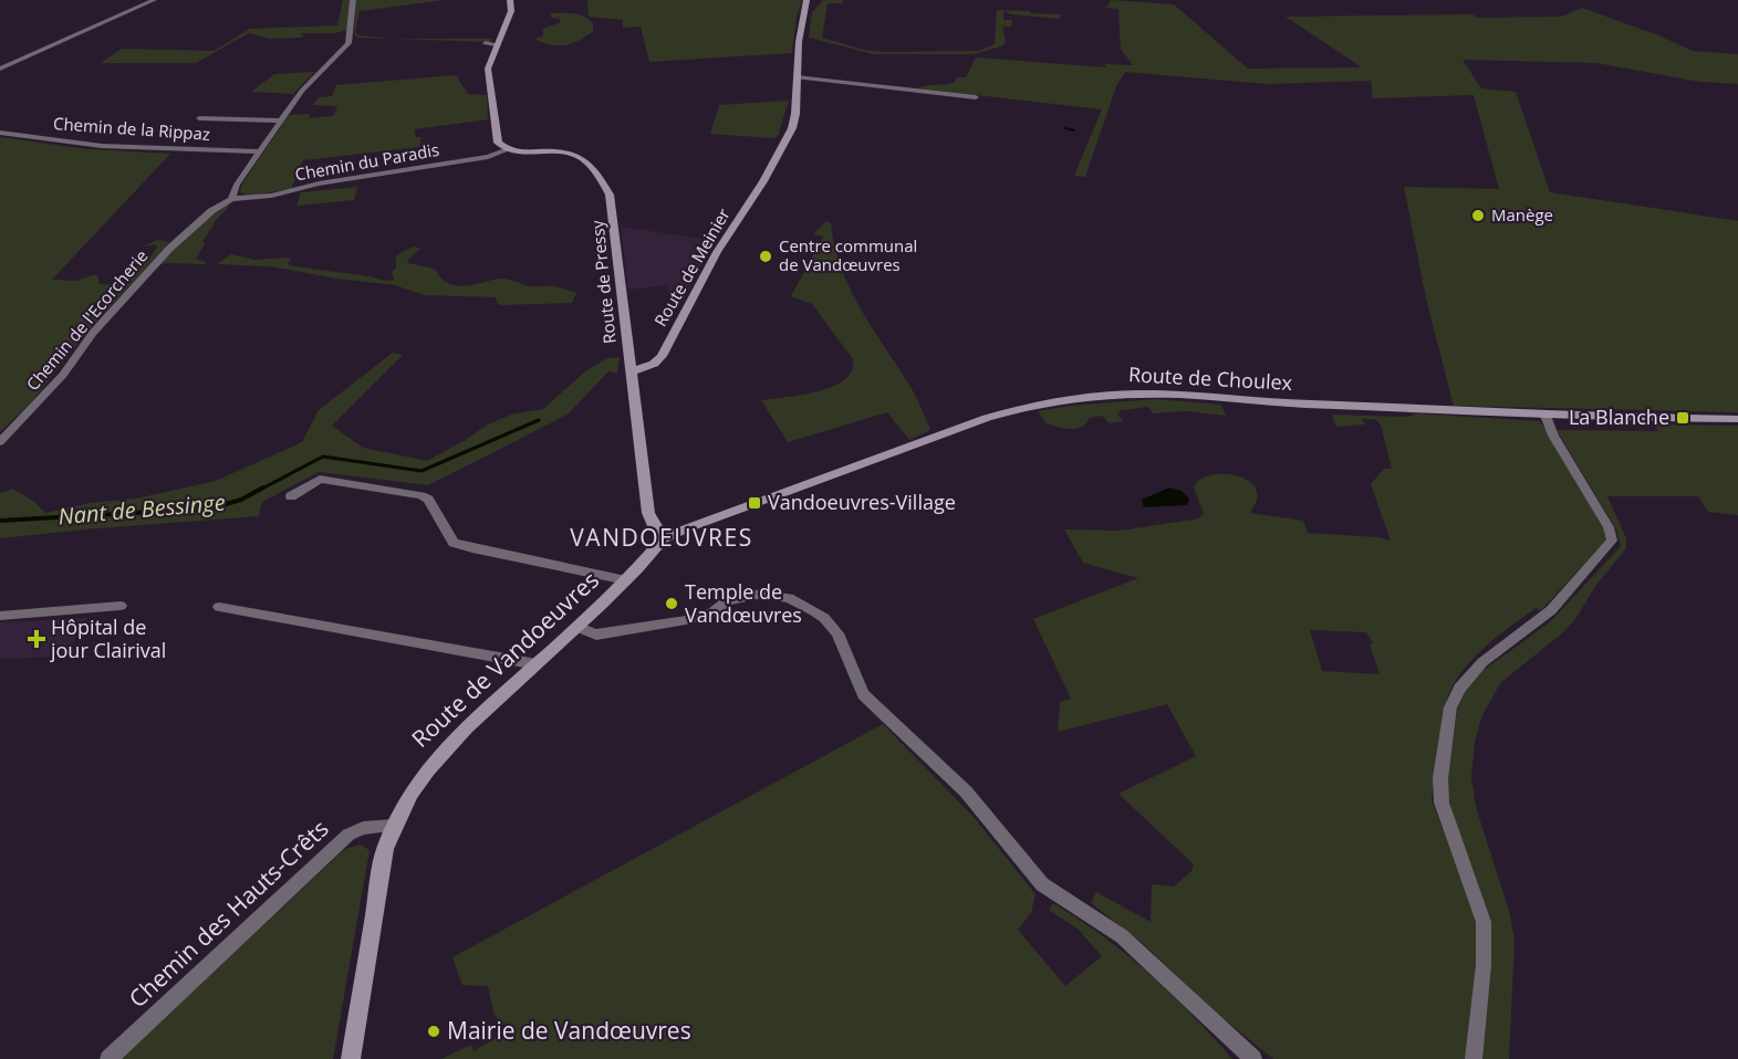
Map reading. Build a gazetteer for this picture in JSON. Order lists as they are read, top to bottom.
{
  "streets": {
    "street": [
      "Chemin de la Rippaz",
      "Chemin du Paradis",
      "Route de Meinier",
      "Route de Pressy",
      "Chemin de l'Ecorcherie",
      "Route de Choulex",
      "Route de Vandoeuvres",
      "Chemin des Hauts-Crêts"
    ]
  },
  "crossings": [
    ["Chemin de la Rippaz", "Chemin de l'Ecorcherie"],
    ["Chemin du Paradis", "Route de Pressy"],
    ["Chemin du Paradis", "Chemin de l'Ecorcherie"],
    ["Route de Meinier", "Route de Pressy"],
    ["Route de Choulex", "Route de Vandoeuvres"],
    ["Route de Vandoeuvres", "Chemin des Hauts-Crêts"]
  ],
  "districts": ["VANDOEUVRES"],
  "water": ["Nant de Bessinge"],
  "places": {
    "other": [
      "Manège",
      "Centre communal de Vandœuvres",
      "Temple de Vandœuvres",
      "Mairie de Vandœuvres"
    ],
    "transit": ["La Blanche", "Vandoeuvres-Village"],
    "health": ["Hôpital de jour Clairival"]
  }
}
